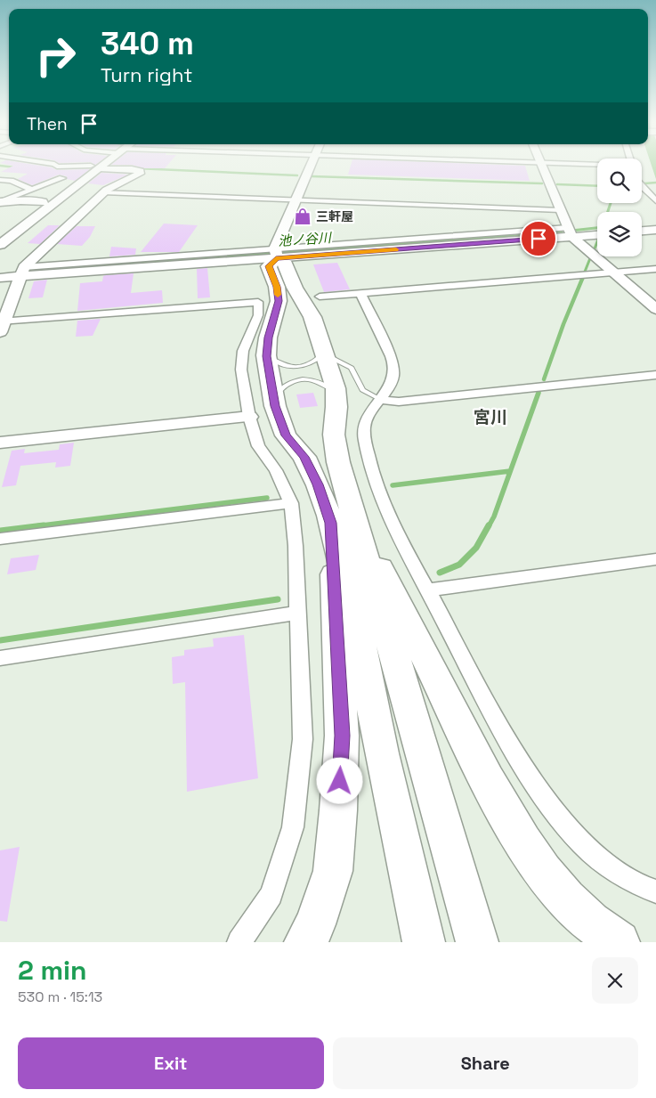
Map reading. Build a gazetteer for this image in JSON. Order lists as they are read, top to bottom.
{
  "districts": ["宮川"],
  "water": ["池ノ谷川"],
  "places": {
    "shop": ["三軒屋"]
  },
  "page": {
    "turn": ["340 m", "Turn right"],
    "then": "Then",
    "heading": ["2 min", "530 m · 15:13"],
    "buttons": ["Exit", "Share"]
  }
}
